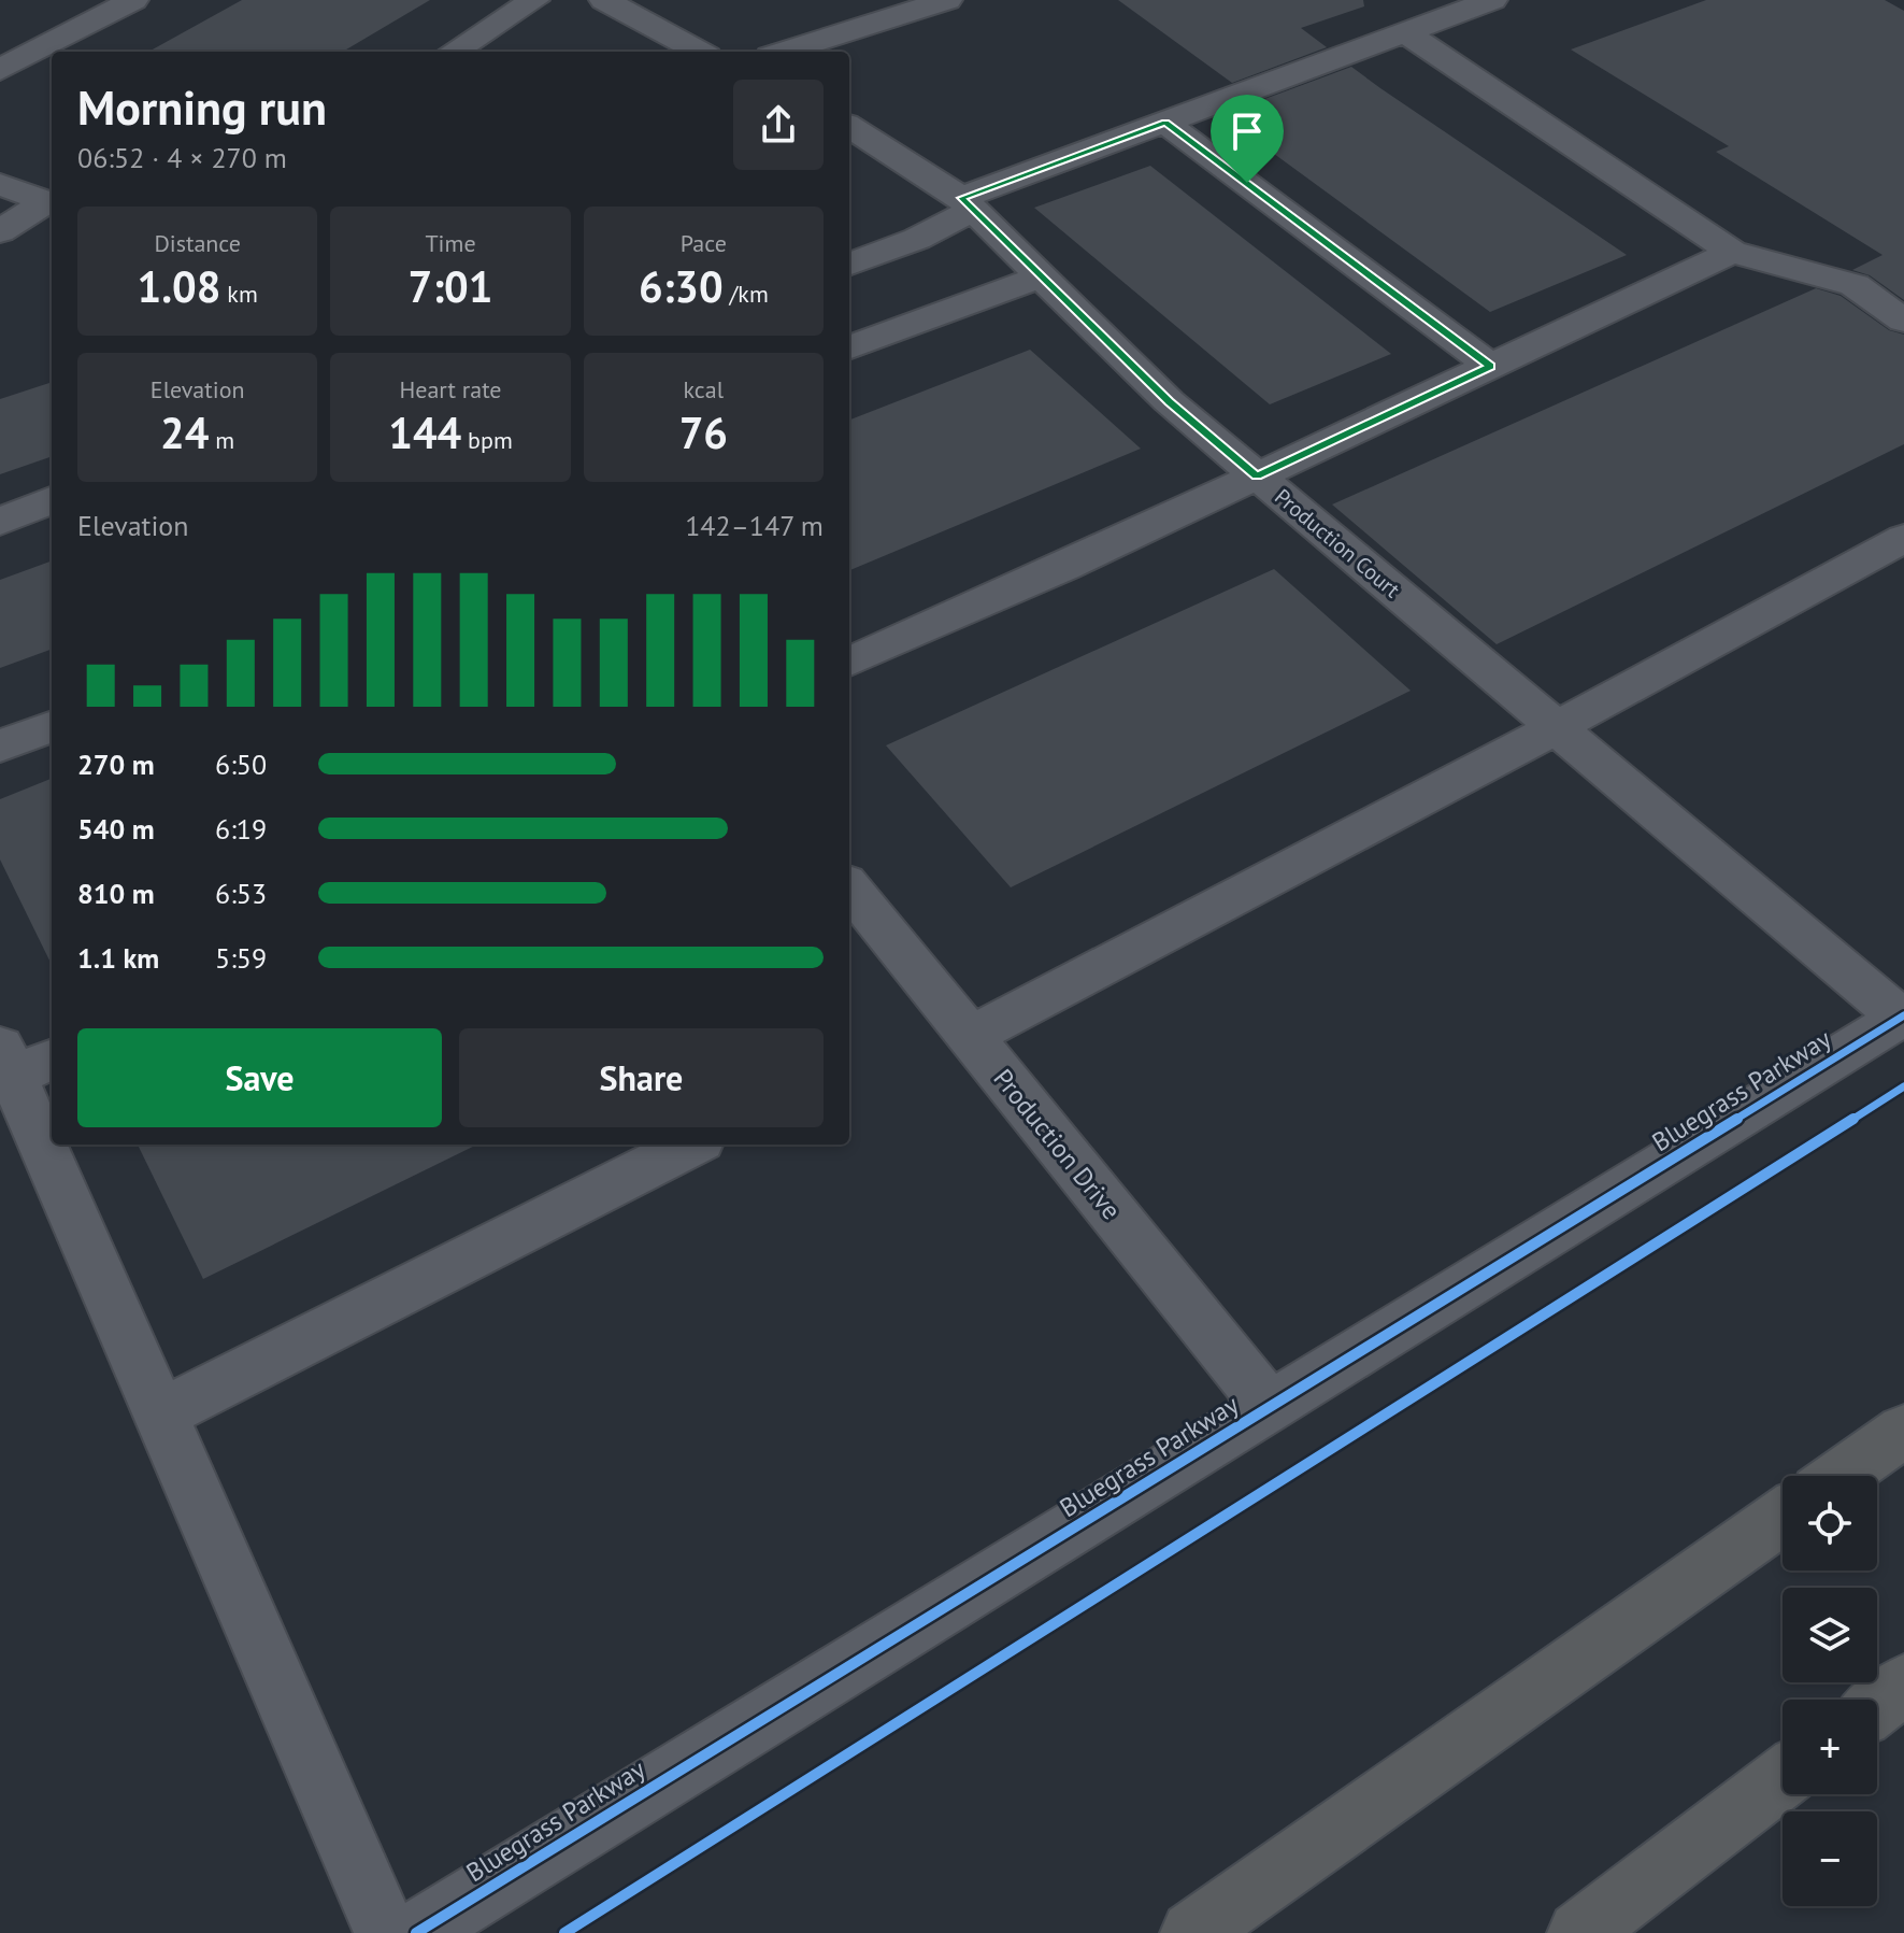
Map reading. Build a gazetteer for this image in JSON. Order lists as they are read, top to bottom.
{
  "streets": {
    "street": ["Production Court", "Bluegrass Parkway", "Production Drive"]
  },
  "crossings": [
    ["Production Court", "Bluegrass Parkway"],
    ["Bluegrass Parkway", "Production Drive"]
  ],
  "page": {
    "heading": ["Morning run", "06:52 · 4 × 270 m"],
    "stats": [
      ["Distance", "1.08 km"],
      ["Time", "7:01"],
      ["Pace", "6:30 /km"],
      ["Elevation", "24 m"],
      ["Heart rate", "144 bpm"],
      ["kcal", "76"]
    ],
    "chart": ["Elevation", "142–147 m"],
    "list": [
      {
        "name": "270 m",
        "note": "6:50"
      },
      {
        "name": "540 m",
        "note": "6:19"
      },
      {
        "name": "810 m",
        "note": "6:53"
      },
      {
        "name": "1.1 km",
        "note": "5:59"
      }
    ],
    "buttons": ["Save", "Share"],
    "map_buttons": ["+", "−"]
  }
}
